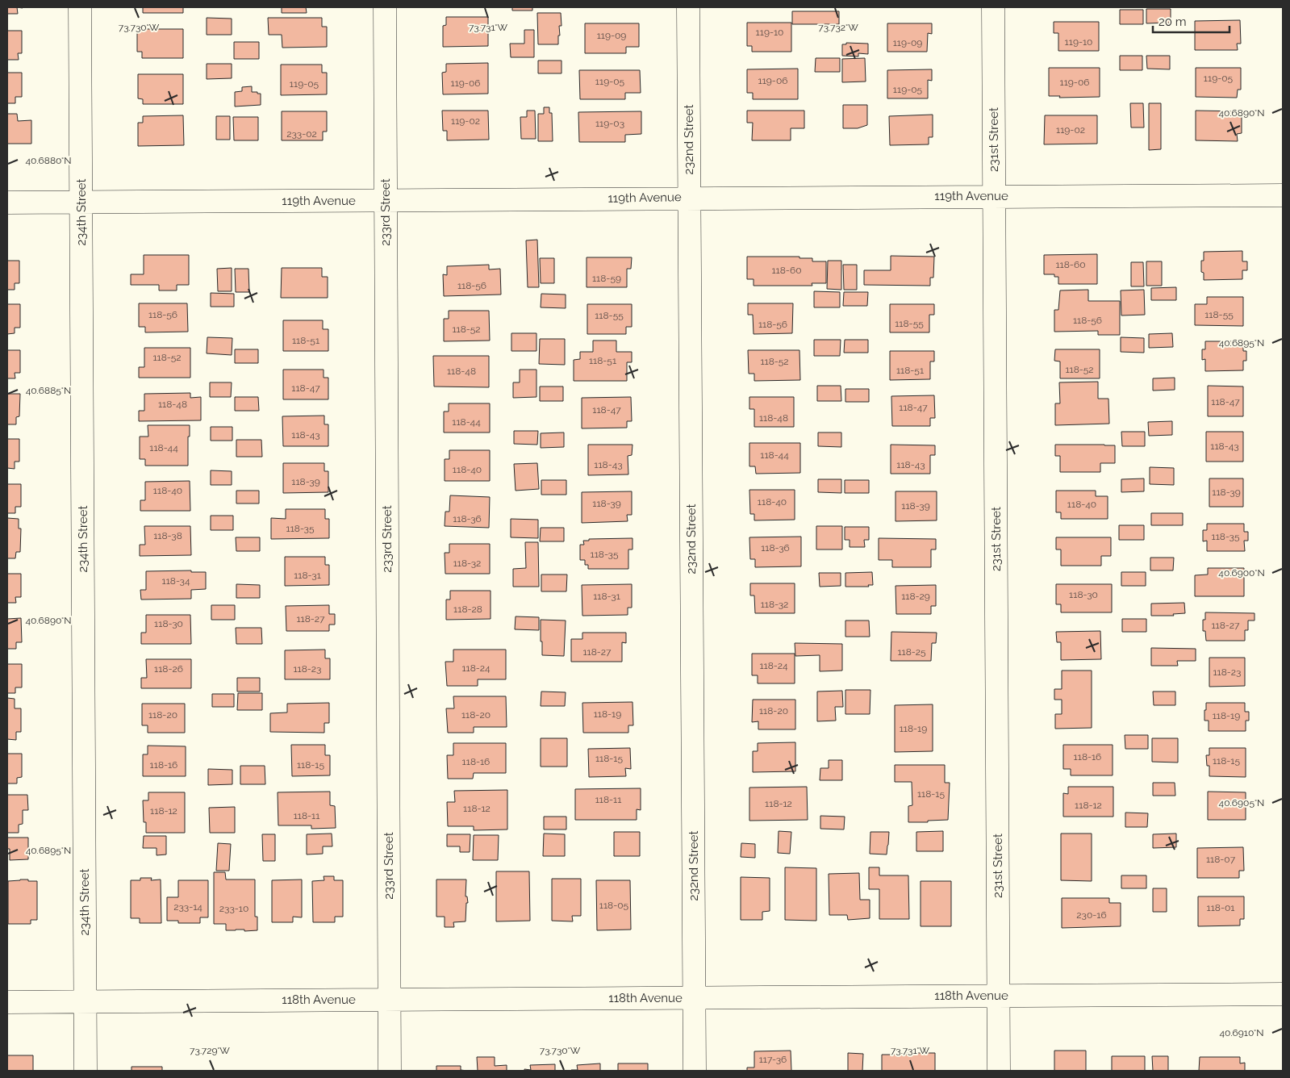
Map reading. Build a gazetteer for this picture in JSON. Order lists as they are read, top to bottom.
{
  "streets": {
    "street": [
      "232nd Street",
      "231st Street",
      "119th Avenue",
      "234th Street",
      "233rd Street",
      "118th Avenue"
    ]
  },
  "crossings": [
    ["232nd Street", "119th Avenue"],
    ["232nd Street", "118th Avenue"],
    ["231st Street", "119th Avenue"],
    ["231st Street", "118th Avenue"],
    ["119th Avenue", "234th Street"],
    ["119th Avenue", "233rd Street"],
    ["234th Street", "118th Avenue"],
    ["233rd Street", "118th Avenue"]
  ],
  "house_numbers": [
    "119-10",
    "119-09",
    "119-10",
    "119-09",
    "119-05",
    "119-06",
    "119-05",
    "119-06",
    "119-06",
    "119-05",
    "119-05",
    "119-02",
    "119-03",
    "119-02",
    "233-02",
    "118-60",
    "118-60",
    "118-59",
    "118-56",
    "118-56",
    "118-55",
    "118-55",
    "118-56",
    "118-55",
    "118-56",
    "118-52",
    "118-51",
    "118-52",
    "118-51",
    "118-52",
    "118-52",
    "118-51",
    "118-48",
    "118-47",
    "118-47",
    "118-48",
    "118-47",
    "118-47",
    "118-48",
    "118-44",
    "118-43",
    "118-43",
    "118-44",
    "118-44",
    "118-43",
    "118-43",
    "118-40",
    "118-39",
    "118-40",
    "118-39",
    "118-40",
    "118-39",
    "118-40",
    "118-39",
    "118-36",
    "118-35",
    "118-38",
    "118-35",
    "118-36",
    "118-35",
    "118-32",
    "118-31",
    "118-34",
    "118-30",
    "118-31",
    "118-29",
    "118-32",
    "118-28",
    "118-27",
    "118-30",
    "118-27",
    "118-27",
    "118-25",
    "118-24",
    "118-24",
    "118-26",
    "118-23",
    "118-23",
    "118-20",
    "118-19",
    "118-20",
    "118-20",
    "118-19",
    "118-19",
    "118-16",
    "118-15",
    "118-15",
    "118-16",
    "118-16",
    "118-15",
    "118-15",
    "118-11",
    "118-12",
    "118-12",
    "118-12",
    "118-12",
    "118-11",
    "118-07",
    "118-05",
    "233-14",
    "118-01",
    "233-10",
    "230-16",
    "117-36"
  ],
  "scale_bar": "20 m",
  "coordinates": [
    "73.730°W",
    "73.731°W",
    "73.732°W",
    "40.6890°N",
    "40.6880°N",
    "40.6895°N",
    "40.6885°N",
    "40.6900°N",
    "40.6905°N",
    "40.6910°N",
    "73.729°W"
  ]
}
